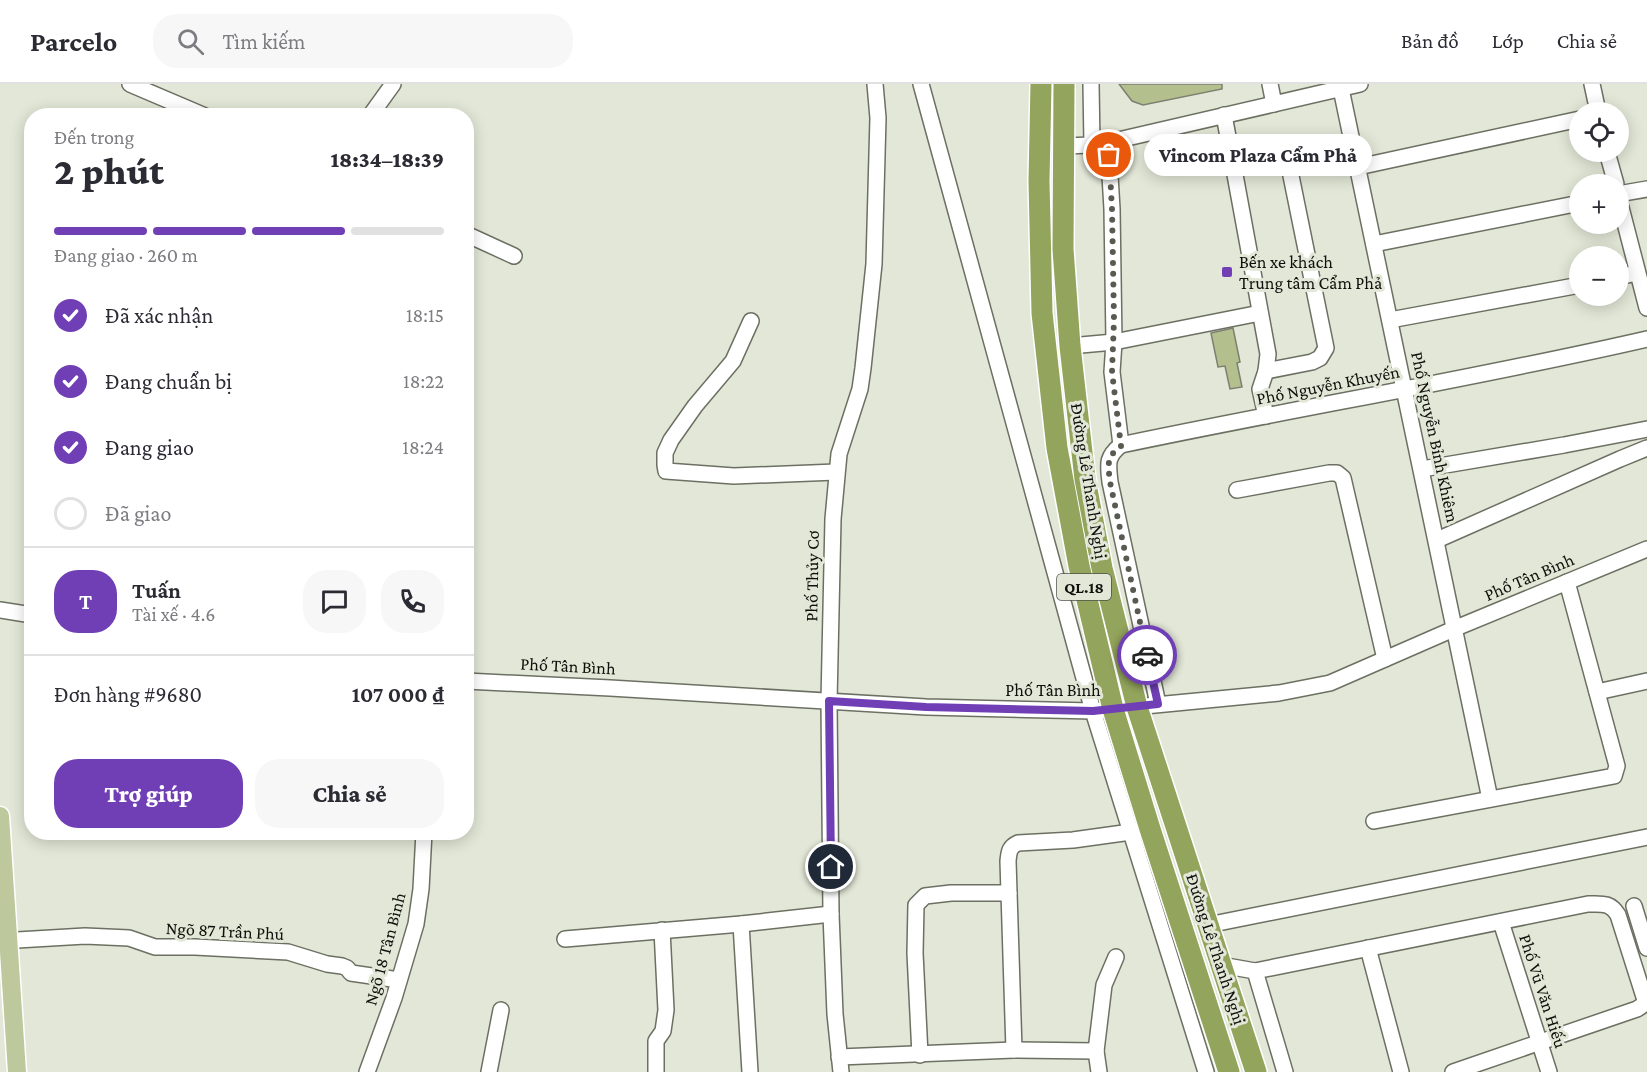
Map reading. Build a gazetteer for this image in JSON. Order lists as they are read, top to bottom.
{
  "streets": {
    "highway": ["Đường Lê Thanh Nghị", "QL.18"],
    "street": [
      "Phố Nguyễn Khuyến",
      "Phố Nguyễn Bỉnh Khiêm",
      "Phố Thủy Cơ",
      "Phố Tân Bình",
      "Ngõ 87 Trần Phú",
      "Ngõ 18 Tân Bình",
      "Phố Vũ Văn Hiếu"
    ]
  },
  "crossings": [
    ["Phố Nguyễn Khuyến", "Phố Nguyễn Bỉnh Khiêm"],
    ["Phố Nguyễn Bỉnh Khiêm", "Phố Tân Bình"],
    ["Đường Lê Thanh Nghị", "Phố Tân Bình"],
    ["Phố Thủy Cơ", "Phố Tân Bình"],
    ["Ngõ 87 Trần Phú", "Ngõ 18 Tân Bình"]
  ],
  "places": {
    "other": ["Vincom Plaza Cẩm Phả"],
    "transit": ["Bến xe khách Trung tâm Cẩm Phả"]
  },
  "page": {
    "header": "Parcelo",
    "search": "Tìm kiếm",
    "nav": ["Bản đồ", "Lớp", "Chia sẻ"],
    "map_buttons": ["+", "−"],
    "heading": ["2 phút", "Đến trong", "18:34–18:39"],
    "panel": [
      "Tuấn",
      "Tài xế · 4.6",
      "Đơn hàng #9680",
      "107 000 ₫"
    ],
    "bubble": "Vincom Plaza Cẩm Phả",
    "bar": "Đang giao · 260 m",
    "list": [
      ["Đã xác nhận", "18:15"],
      ["Đang chuẩn bị", "18:22"],
      ["Đang giao", "18:24"],
      "Đã giao"
    ],
    "round": "T",
    "buttons": ["Trợ giúp", "Chia sẻ"]
  }
}
